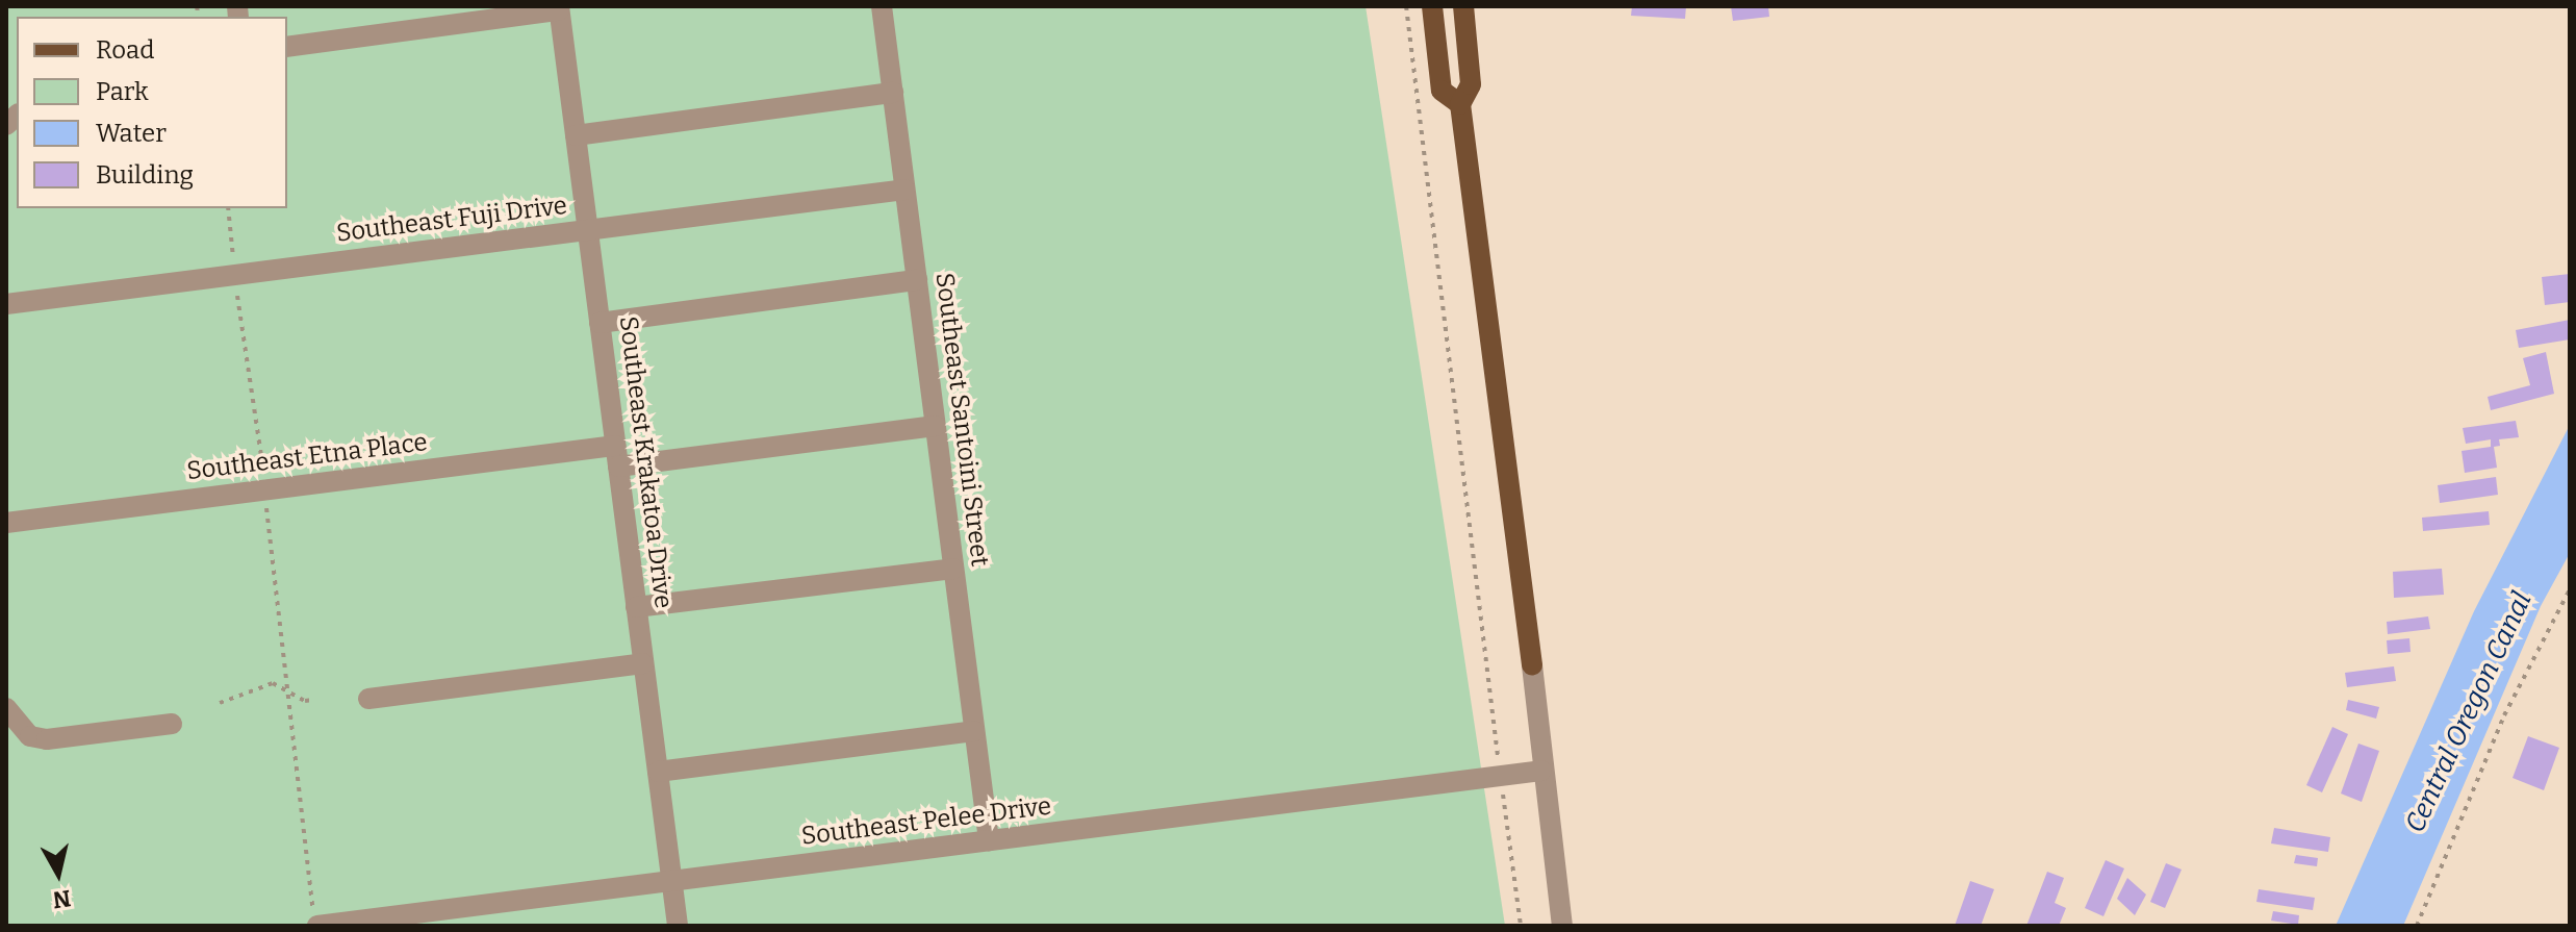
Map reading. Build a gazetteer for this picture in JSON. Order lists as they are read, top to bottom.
{
  "streets": {
    "street": [
      "Southeast Fuji Drive",
      "Southeast Santoini Street",
      "Southeast Etna Place",
      "Southeast Krakatoa Drive",
      "Southeast Pelee Drive"
    ]
  },
  "crossings": [
    ["Southeast Fuji Drive", "Southeast Santoini Street"],
    ["Southeast Fuji Drive", "Southeast Krakatoa Drive"],
    ["Southeast Santoini Street", "Southeast Etna Place"],
    ["Southeast Santoini Street", "Southeast Pelee Drive"],
    ["Southeast Etna Place", "Southeast Krakatoa Drive"],
    ["Southeast Krakatoa Drive", "Southeast Pelee Drive"]
  ],
  "water": ["Central Oregon Canal"],
  "legend": [
    "Road",
    "Park",
    "Water",
    "Building"
  ],
  "north": "bottom"
}
